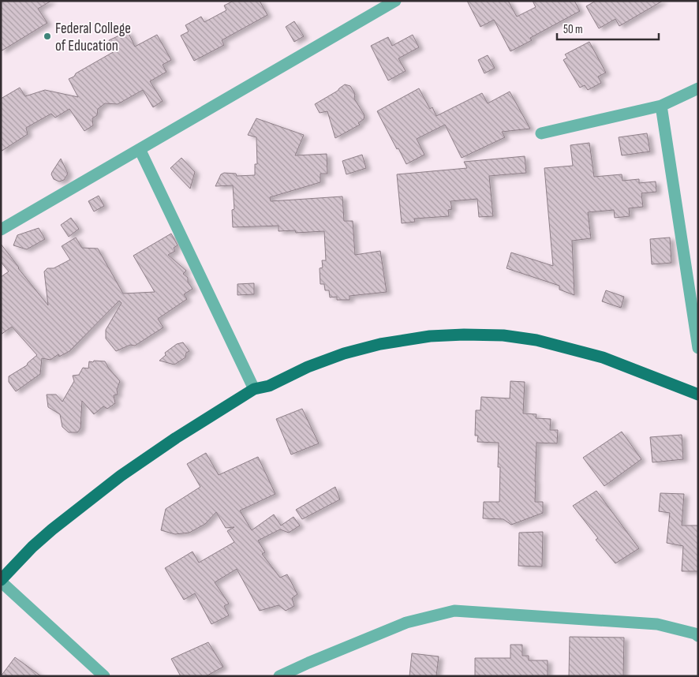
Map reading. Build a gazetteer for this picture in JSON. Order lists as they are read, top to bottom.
{
  "places": ["Federal College of Education"],
  "scale_bar": "50 m"
}
